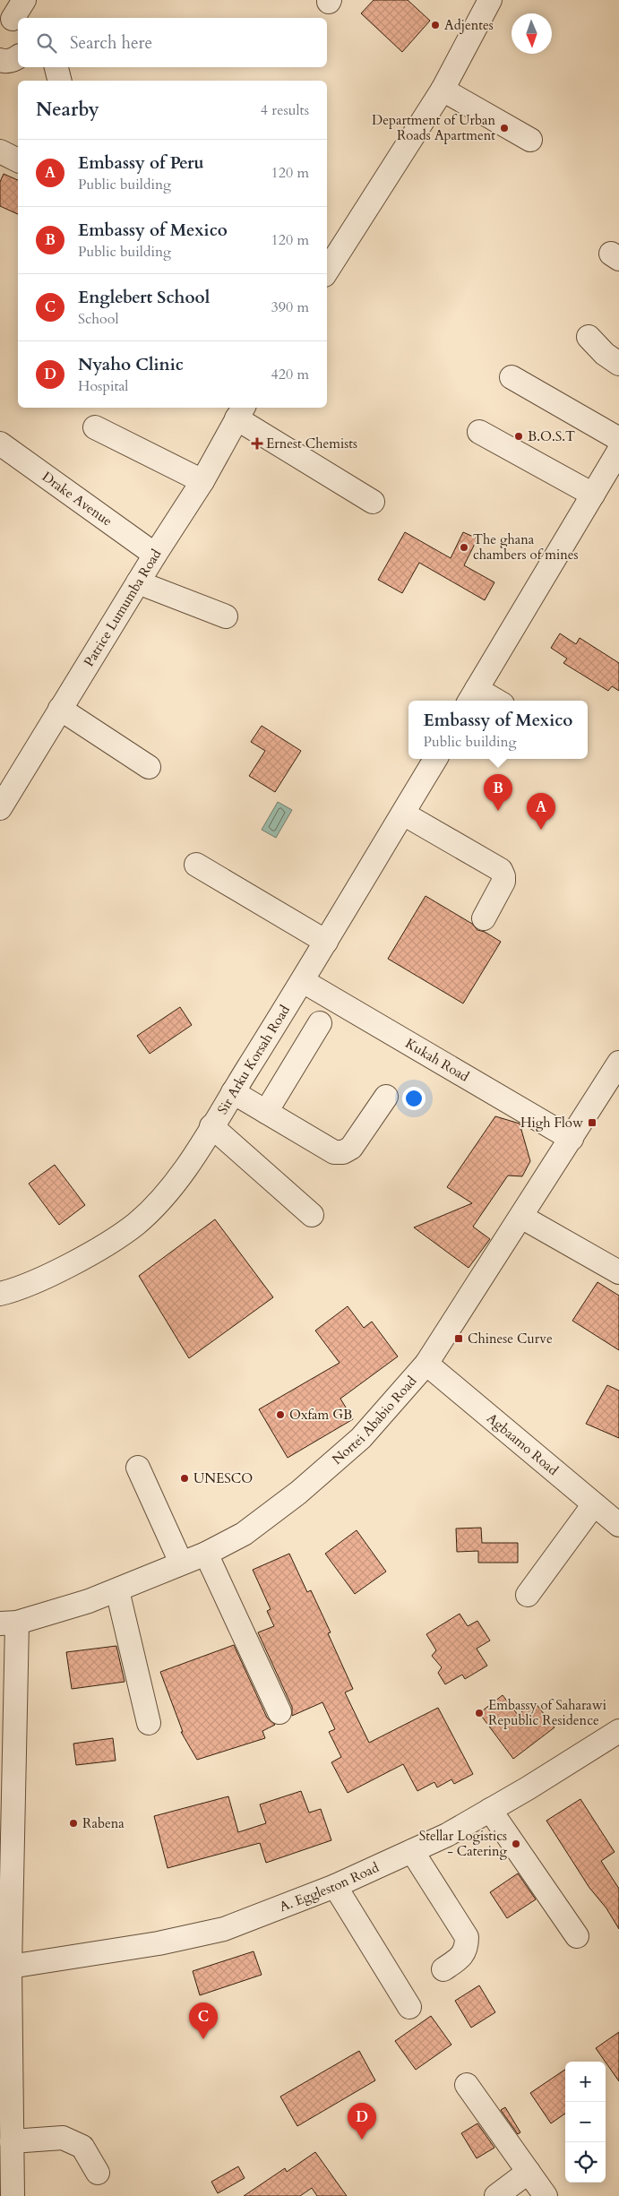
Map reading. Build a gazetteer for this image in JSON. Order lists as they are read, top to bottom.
{
  "streets": {
    "street": [
      "Drake Avenue",
      "Patrice Lumumba Road",
      "Sir Arku Korsah Road",
      "Kukah Road",
      "Nortei Ababio Road",
      "Agbaamo Road",
      "A. Eggleston Road"
    ]
  },
  "crossings": [
    ["Drake Avenue", "Patrice Lumumba Road"],
    ["Sir Arku Korsah Road", "Kukah Road"],
    ["Kukah Road", "Nortei Ababio Road"],
    ["Nortei Ababio Road", "Agbaamo Road"]
  ],
  "places": {
    "other": [
      "Adjentes",
      "Department of Urban Roads Apartment",
      "B.O.S.T",
      "The ghana chambers of mines",
      "Oxfam GB",
      "UNESCO",
      "Embassy of Saharawi Republic Residence",
      "Rabena",
      "Stellar Logistics - Catering"
    ],
    "health": ["Ernest Chemists"],
    "transit": ["High Flow", "Chinese Curve"]
  },
  "north": "bottom",
  "page": {
    "search": "Search here",
    "heading": ["Nearby", "4 results"],
    "list": [
      {
        "mark": "A",
        "name": "Embassy of Peru",
        "note": "Public building",
        "value": "120 m"
      },
      {
        "mark": "B",
        "name": "Embassy of Mexico",
        "note": "Public building",
        "value": "120 m"
      },
      {
        "mark": "C",
        "name": "Englebert School",
        "note": "School",
        "value": "390 m"
      },
      {
        "mark": "D",
        "name": "Nyaho Clinic",
        "note": "Hospital",
        "value": "420 m"
      }
    ],
    "popup": ["Embassy of Mexico", "Public building"],
    "pins": [
      "B",
      "A",
      "C",
      "D"
    ],
    "map_buttons": ["+", "−"]
  }
}
